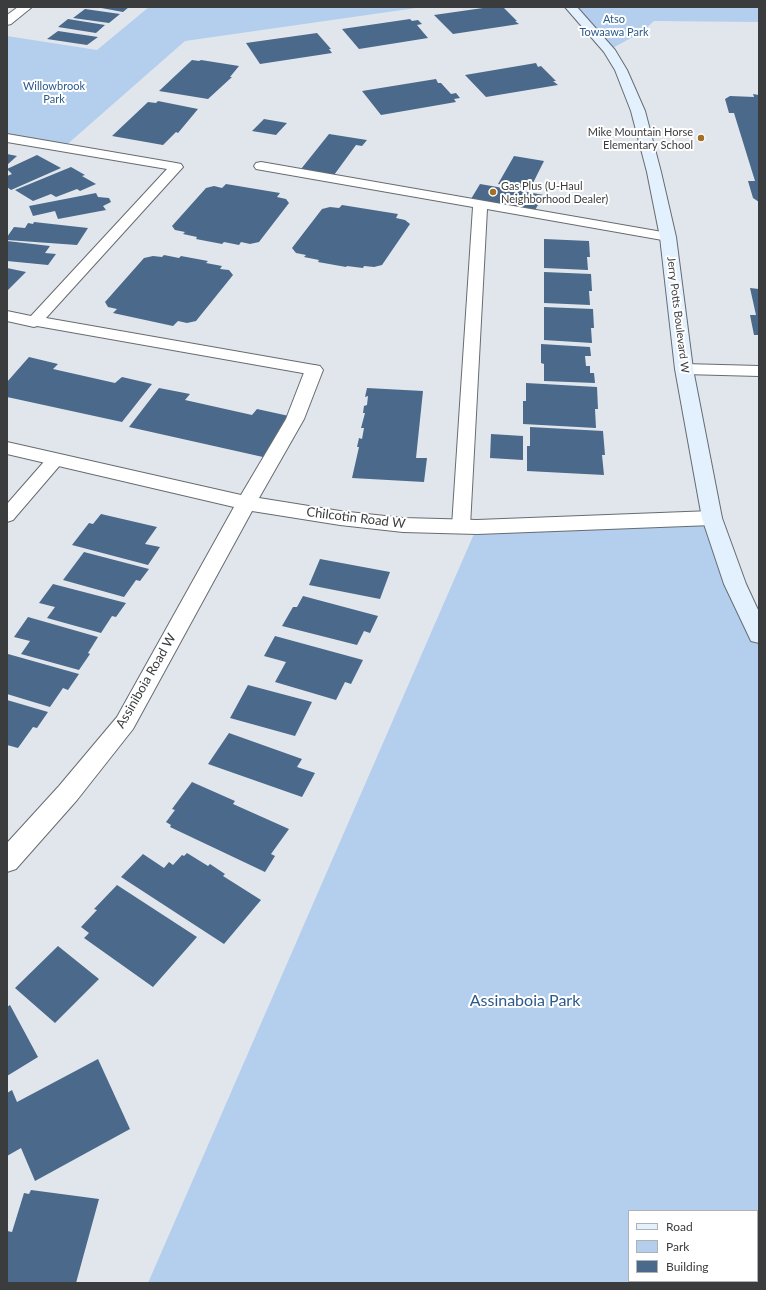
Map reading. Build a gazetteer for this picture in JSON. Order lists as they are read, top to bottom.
{
  "streets": {
    "street": ["Jerry Potts Boulevard W", "Chilcotin Road W", "Assiniboia Road W"]
  },
  "crossings": [
    ["Jerry Potts Boulevard W", "Chilcotin Road W"],
    ["Chilcotin Road W", "Assiniboia Road W"]
  ],
  "parks": ["Atso Towaawa Park", "Willowbrook Park", "Assinaboia Park"],
  "places": ["Mike Mountain Horse Elementary School", "Gas Plus (U-Haul Neighborhood Dealer)"],
  "legend": ["Road", "Park", "Building"]
}
